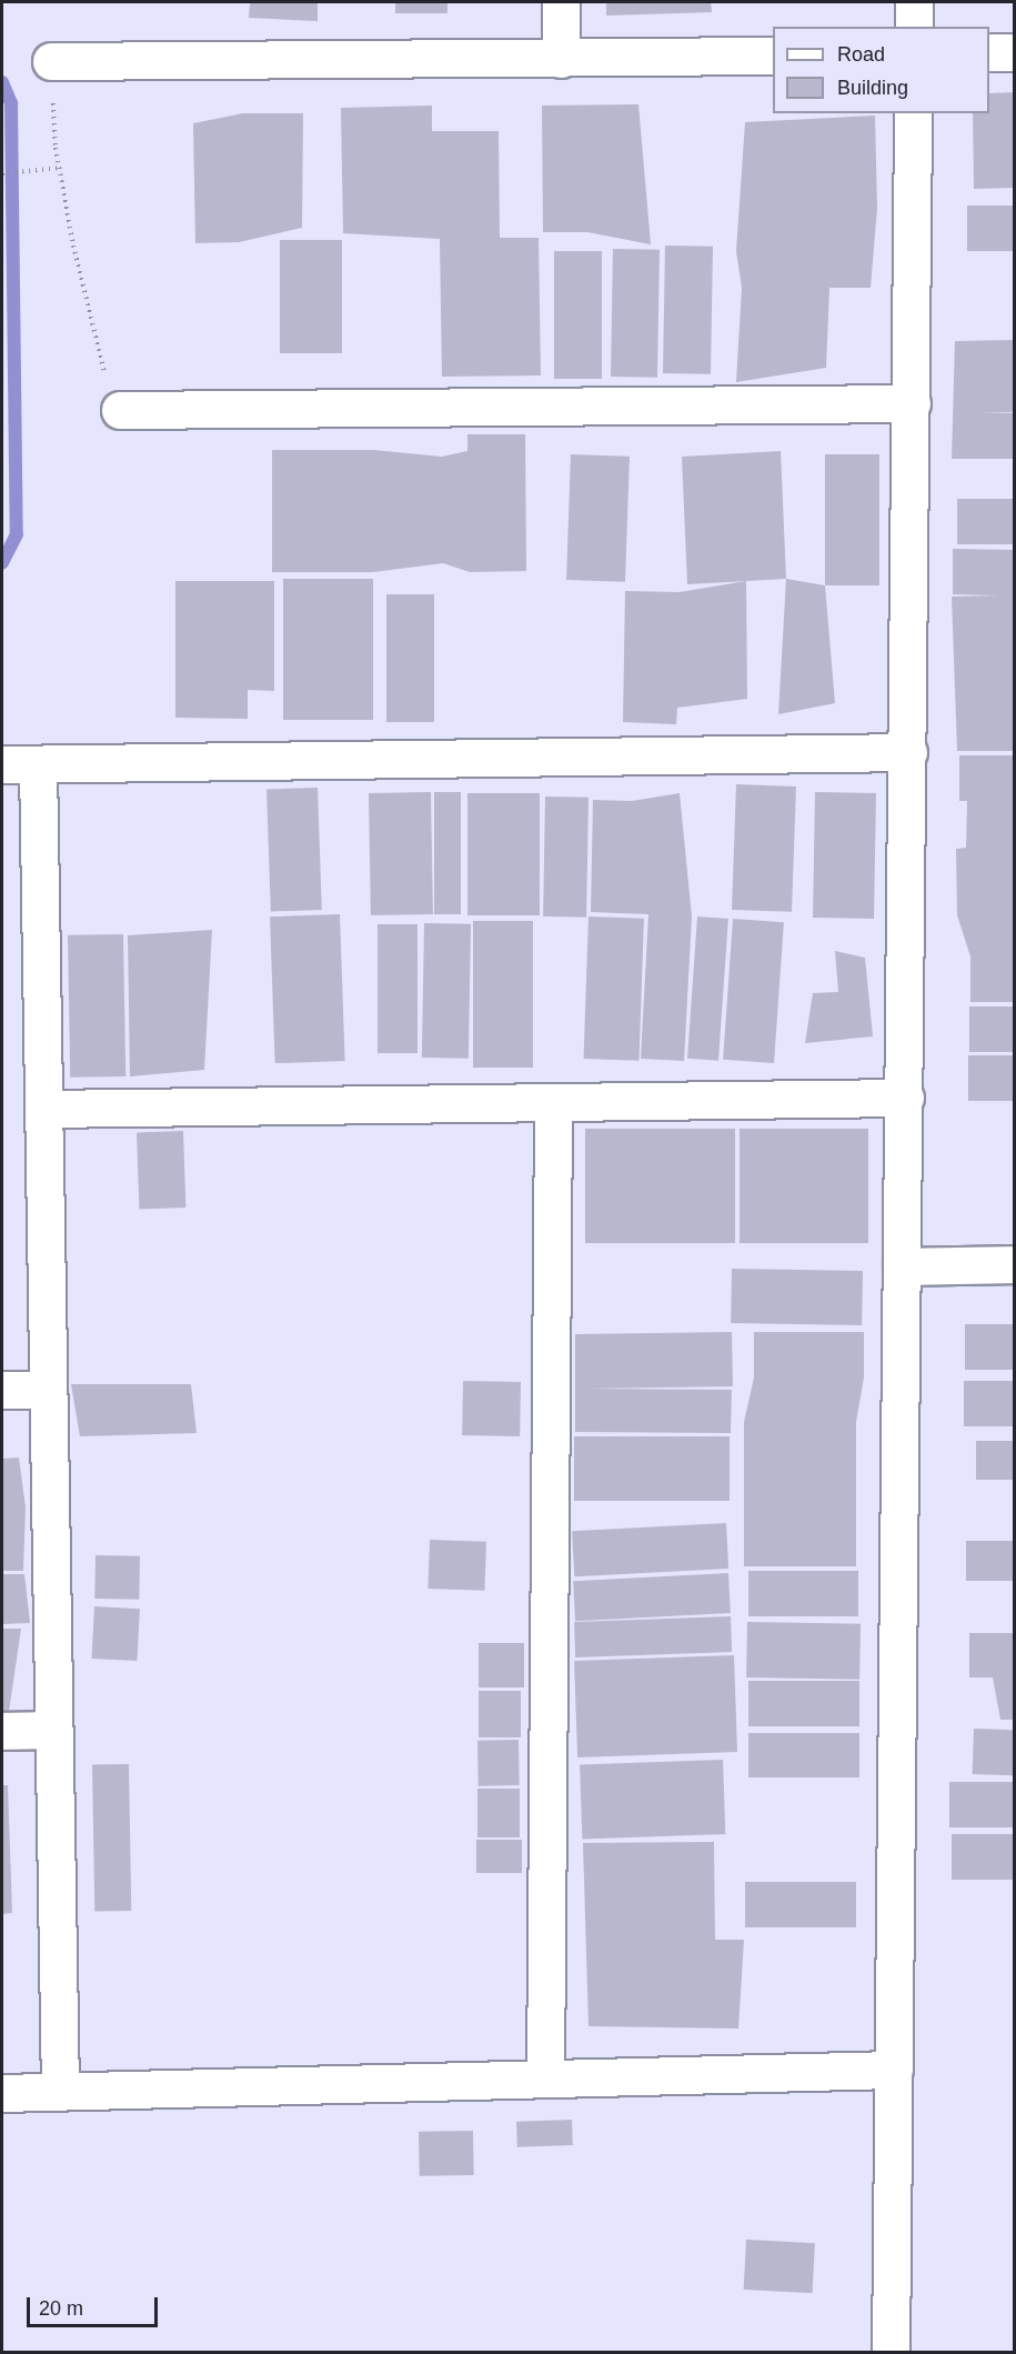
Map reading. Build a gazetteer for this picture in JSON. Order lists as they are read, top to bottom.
{
  "legend": ["Road", "Building"],
  "scale_bar": "20 m"
}
